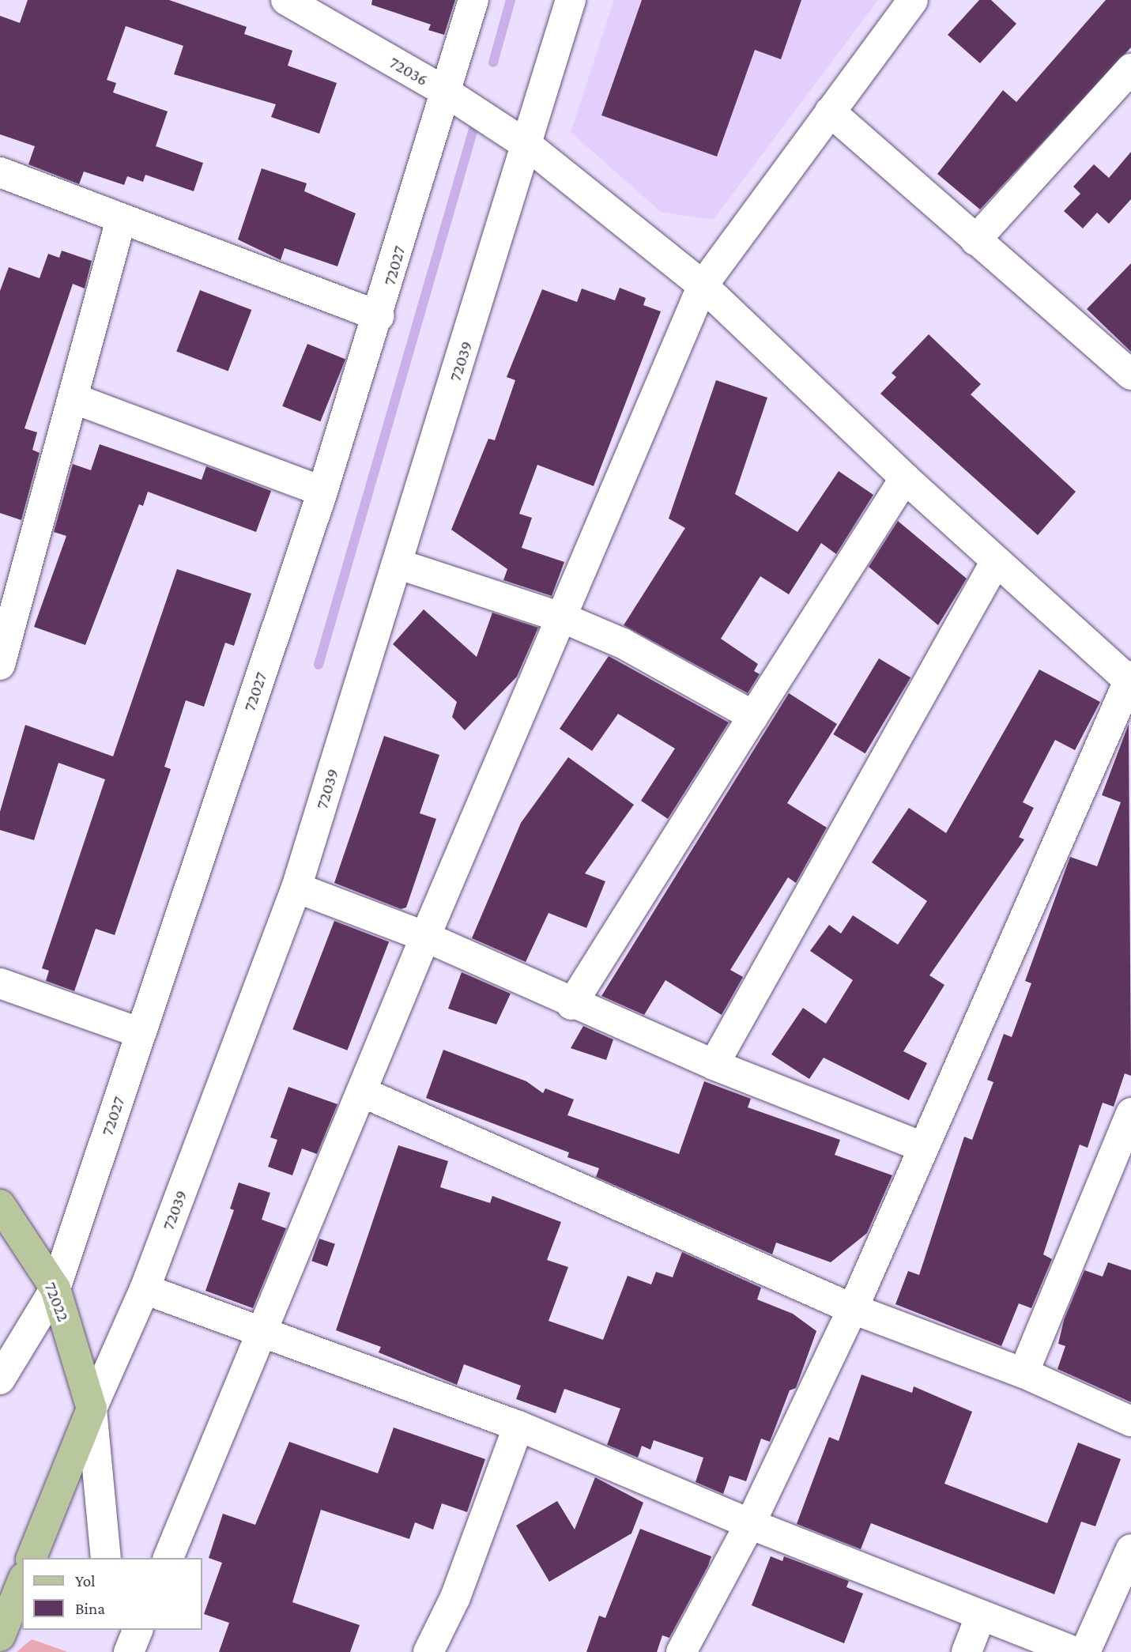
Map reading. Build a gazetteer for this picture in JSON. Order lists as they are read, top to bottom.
{
  "streets": {
    "main road": ["72039", "72022"],
    "street": ["72036", "72027"]
  },
  "crossings": [
    ["72036", "72027"],
    ["72036", "72039"],
    ["72027", "72022"],
    ["72039", "72022"]
  ],
  "legend": ["Yol", "Bina"]
}
